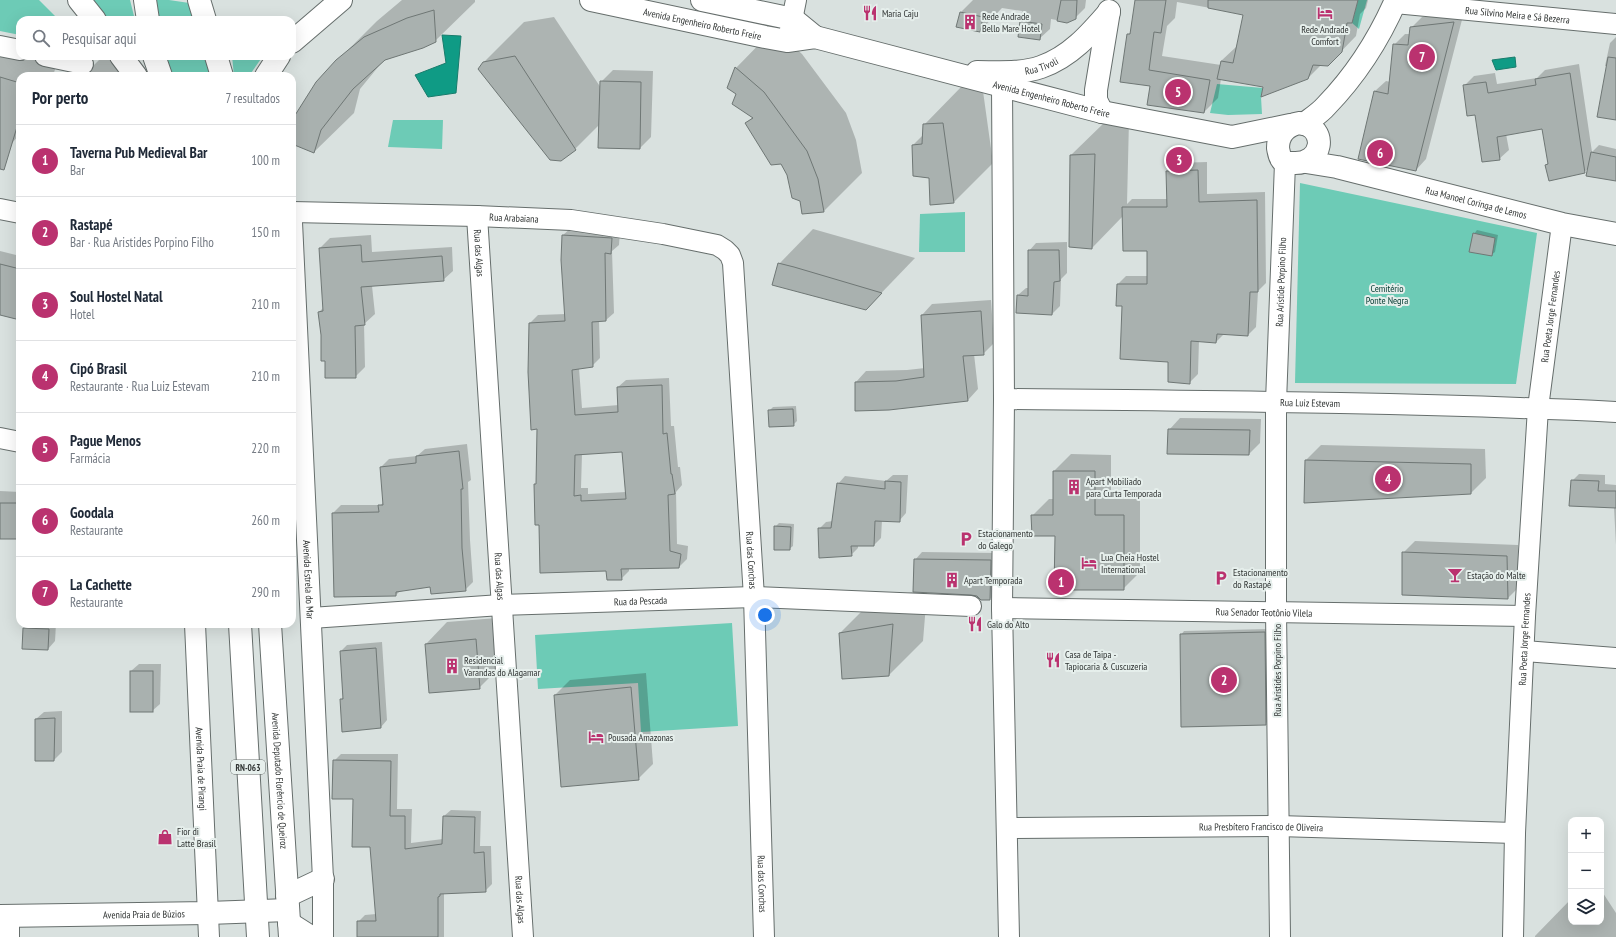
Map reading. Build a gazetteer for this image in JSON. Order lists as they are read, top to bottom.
{
  "streets": {
    "main road": [
      "Avenida Engenheiro Roberto Freire",
      "Rua Tivoli",
      "Rua Manoel Coringa de Lemos",
      "RN-063",
      "Avenida Deputado Florêncio de Queiroz",
      "Avenida Praia de Búzios"
    ],
    "street": [
      "Rua Silvino Meira e Sá Bezerra",
      "Rua Arabaiana",
      "Rua das Algas",
      "Rua Aristide Porpino Filho",
      "Rua Poeta Jorge Fernandes",
      "Rua Luiz Estevam",
      "Rua das Conchas",
      "Avenida Estrela do Mar",
      "Rua da Pescada",
      "Rua Senador Teotônio Vilela",
      "Rua Aristides Porpino Filho",
      "Avenida Praia de Pirangi",
      "Rua Presbítero Francisco de Oliveira"
    ]
  },
  "crossings": [
    ["Rua Silvino Meira e Sá Bezerra", "Avenida Engenheiro Roberto Freire"],
    ["Avenida Engenheiro Roberto Freire", "Rua Tivoli"],
    ["Avenida Engenheiro Roberto Freire", "Rua Manoel Coringa de Lemos"],
    ["Rua Manoel Coringa de Lemos", "Rua Aristide Porpino Filho"],
    ["Rua Manoel Coringa de Lemos", "Rua Poeta Jorge Fernandes"],
    ["Rua Arabaiana", "Rua das Algas"],
    ["Rua Arabaiana", "Rua das Conchas"],
    ["Rua das Algas", "Rua da Pescada"],
    ["Rua Aristide Porpino Filho", "Rua Luiz Estevam"],
    ["Rua Aristide Porpino Filho", "Rua Aristides Porpino Filho"],
    ["Rua Poeta Jorge Fernandes", "Rua Luiz Estevam"],
    ["Rua Poeta Jorge Fernandes", "Rua Senador Teotônio Vilela"],
    ["Rua Poeta Jorge Fernandes", "Rua Presbítero Francisco de Oliveira"],
    ["Rua Luiz Estevam", "Rua Aristides Porpino Filho"],
    ["Rua das Conchas", "Rua da Pescada"],
    ["Avenida Estrela do Mar", "Rua da Pescada"],
    ["Rua Senador Teotônio Vilela", "Rua Aristides Porpino Filho"],
    ["Rua Aristides Porpino Filho", "Rua Presbítero Francisco de Oliveira"],
    ["RN-063", "Avenida Praia de Búzios"],
    ["Avenida Praia de Pirangi", "Avenida Praia de Búzios"],
    ["Avenida Deputado Florêncio de Queiroz", "Avenida Praia de Búzios"]
  ],
  "parks": ["Cemitério Ponte Negra"],
  "places": {
    "restaurant": ["Maria Caju", "Galo do Alto", "Casa de Taipa - Tapiocaria & Cuscuzeria"],
    "hotel": ["Rede Andrade Comfort", "Lua Cheia Hostel International", "Pousada Amazonas"],
    "building": [
      "Rede Andrade Bello Mare Hotel",
      "Apart Mobiliado para Curta Temporada",
      "Apart Temporada",
      "Residencial Varandas do Alagamar"
    ],
    "parking": ["Estacionamento do Galego", "Estacionamento do Rastapé"],
    "bar": ["Estação do Malte"],
    "shop": ["Fior di Latte Brasil"]
  },
  "page": {
    "search": "Pesquisar aqui",
    "pins": [
      "7",
      "5",
      "6",
      "3",
      "4",
      "1",
      "2"
    ],
    "heading": ["Por perto", "7 resultados"],
    "list": [
      {
        "mark": "1",
        "name": "Taverna Pub Medieval Bar",
        "note": "Bar",
        "value": "100 m"
      },
      {
        "mark": "2",
        "name": "Rastapé",
        "note": "Bar · Rua Aristides Porpino Filho",
        "value": "150 m"
      },
      {
        "mark": "3",
        "name": "Soul Hostel Natal",
        "note": "Hotel",
        "value": "210 m"
      },
      {
        "mark": "4",
        "name": "Cipó Brasil",
        "note": "Restaurante · Rua Luiz Estevam",
        "value": "210 m"
      },
      {
        "mark": "5",
        "name": "Pague Menos",
        "note": "Farmácia",
        "value": "220 m"
      },
      {
        "mark": "6",
        "name": "Goodala",
        "note": "Restaurante",
        "value": "260 m"
      },
      {
        "mark": "7",
        "name": "La Cachette",
        "note": "Restaurante",
        "value": "290 m"
      }
    ],
    "map_buttons": ["+", "−"]
  }
}
